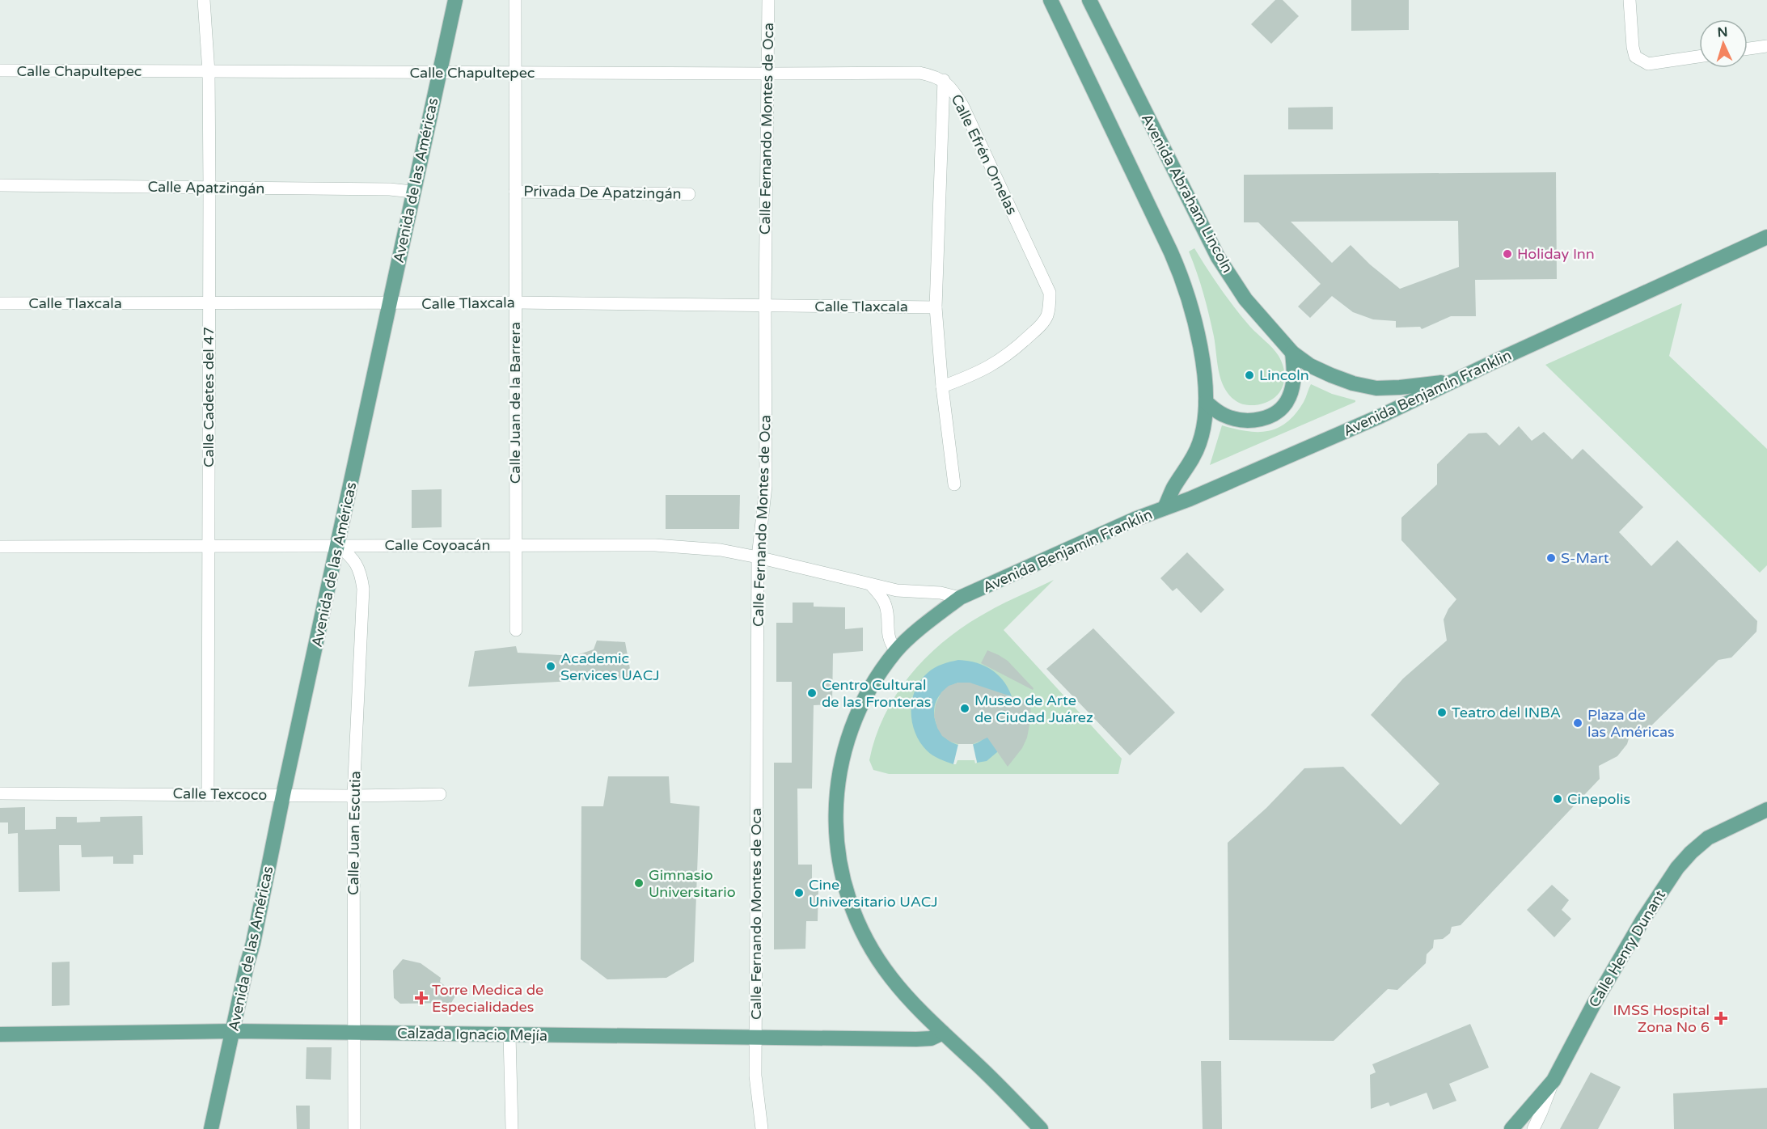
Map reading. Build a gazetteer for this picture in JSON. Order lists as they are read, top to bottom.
{
  "streets": {
    "main road": [
      "Avenida de las Américas",
      "Avenida Abraham Lincoln",
      "Avenida Benjamín Franklin",
      "Calle Henry Dunant",
      "Calzada Ignacio Mejía"
    ],
    "street": [
      "Calle Chapultepec",
      "Calle Fernando Montes de Oca",
      "Calle Efrén Ornelas",
      "Calle Apatzingán",
      "Privada De Apatzingán",
      "Calle Tlaxcala",
      "Calle Cadetes del 47",
      "Calle Juan de la Barrera",
      "Calle Coyoacán",
      "Calle Texcoco",
      "Calle Juan Escutia"
    ]
  },
  "crossings": [
    ["Calle Chapultepec", "Calle Fernando Montes de Oca"],
    ["Calle Chapultepec", "Calle Efrén Ornelas"],
    ["Calle Chapultepec", "Avenida de las Américas"],
    ["Calle Chapultepec", "Calle Cadetes del 47"],
    ["Calle Chapultepec", "Calle Juan de la Barrera"],
    ["Calle Fernando Montes de Oca", "Calle Tlaxcala"],
    ["Calle Fernando Montes de Oca", "Calle Coyoacán"],
    ["Calle Fernando Montes de Oca", "Calzada Ignacio Mejía"],
    ["Calle Efrén Ornelas", "Calle Tlaxcala"],
    ["Avenida de las Américas", "Calle Apatzingán"],
    ["Avenida de las Américas", "Calle Tlaxcala"],
    ["Avenida de las Américas", "Calle Coyoacán"],
    ["Avenida de las Américas", "Calle Texcoco"],
    ["Avenida de las Américas", "Calle Juan Escutia"],
    ["Avenida de las Américas", "Calzada Ignacio Mejía"],
    ["Calle Apatzingán", "Calle Cadetes del 47"],
    ["Privada De Apatzingán", "Calle Juan de la Barrera"],
    ["Avenida Abraham Lincoln", "Avenida Benjamín Franklin"],
    ["Calle Tlaxcala", "Calle Cadetes del 47"],
    ["Calle Tlaxcala", "Calle Juan de la Barrera"],
    ["Avenida Benjamín Franklin", "Calle Coyoacán"],
    ["Avenida Benjamín Franklin", "Calzada Ignacio Mejía"],
    ["Calle Cadetes del 47", "Calle Coyoacán"],
    ["Calle Cadetes del 47", "Calle Texcoco"],
    ["Calle Juan de la Barrera", "Calle Coyoacán"],
    ["Calle Coyoacán", "Calle Juan Escutia"],
    ["Calle Texcoco", "Calle Juan Escutia"],
    ["Calle Juan Escutia", "Calzada Ignacio Mejía"]
  ],
  "places": {
    "other": [
      "Holiday Inn",
      "Lincoln",
      "S-Mart",
      "Academic Services UACJ",
      "Centro Cultural de las Fronteras",
      "Museo de Arte de Ciudad Juárez",
      "Teatro del INBA",
      "Plaza de las Américas",
      "Cinepolis",
      "Gimnasio Universitario",
      "Cine Universitario UACJ"
    ],
    "health": ["Torre Medica de Especialidades", "IMSS Hospital Zona No 6"]
  },
  "north": "top"
}
